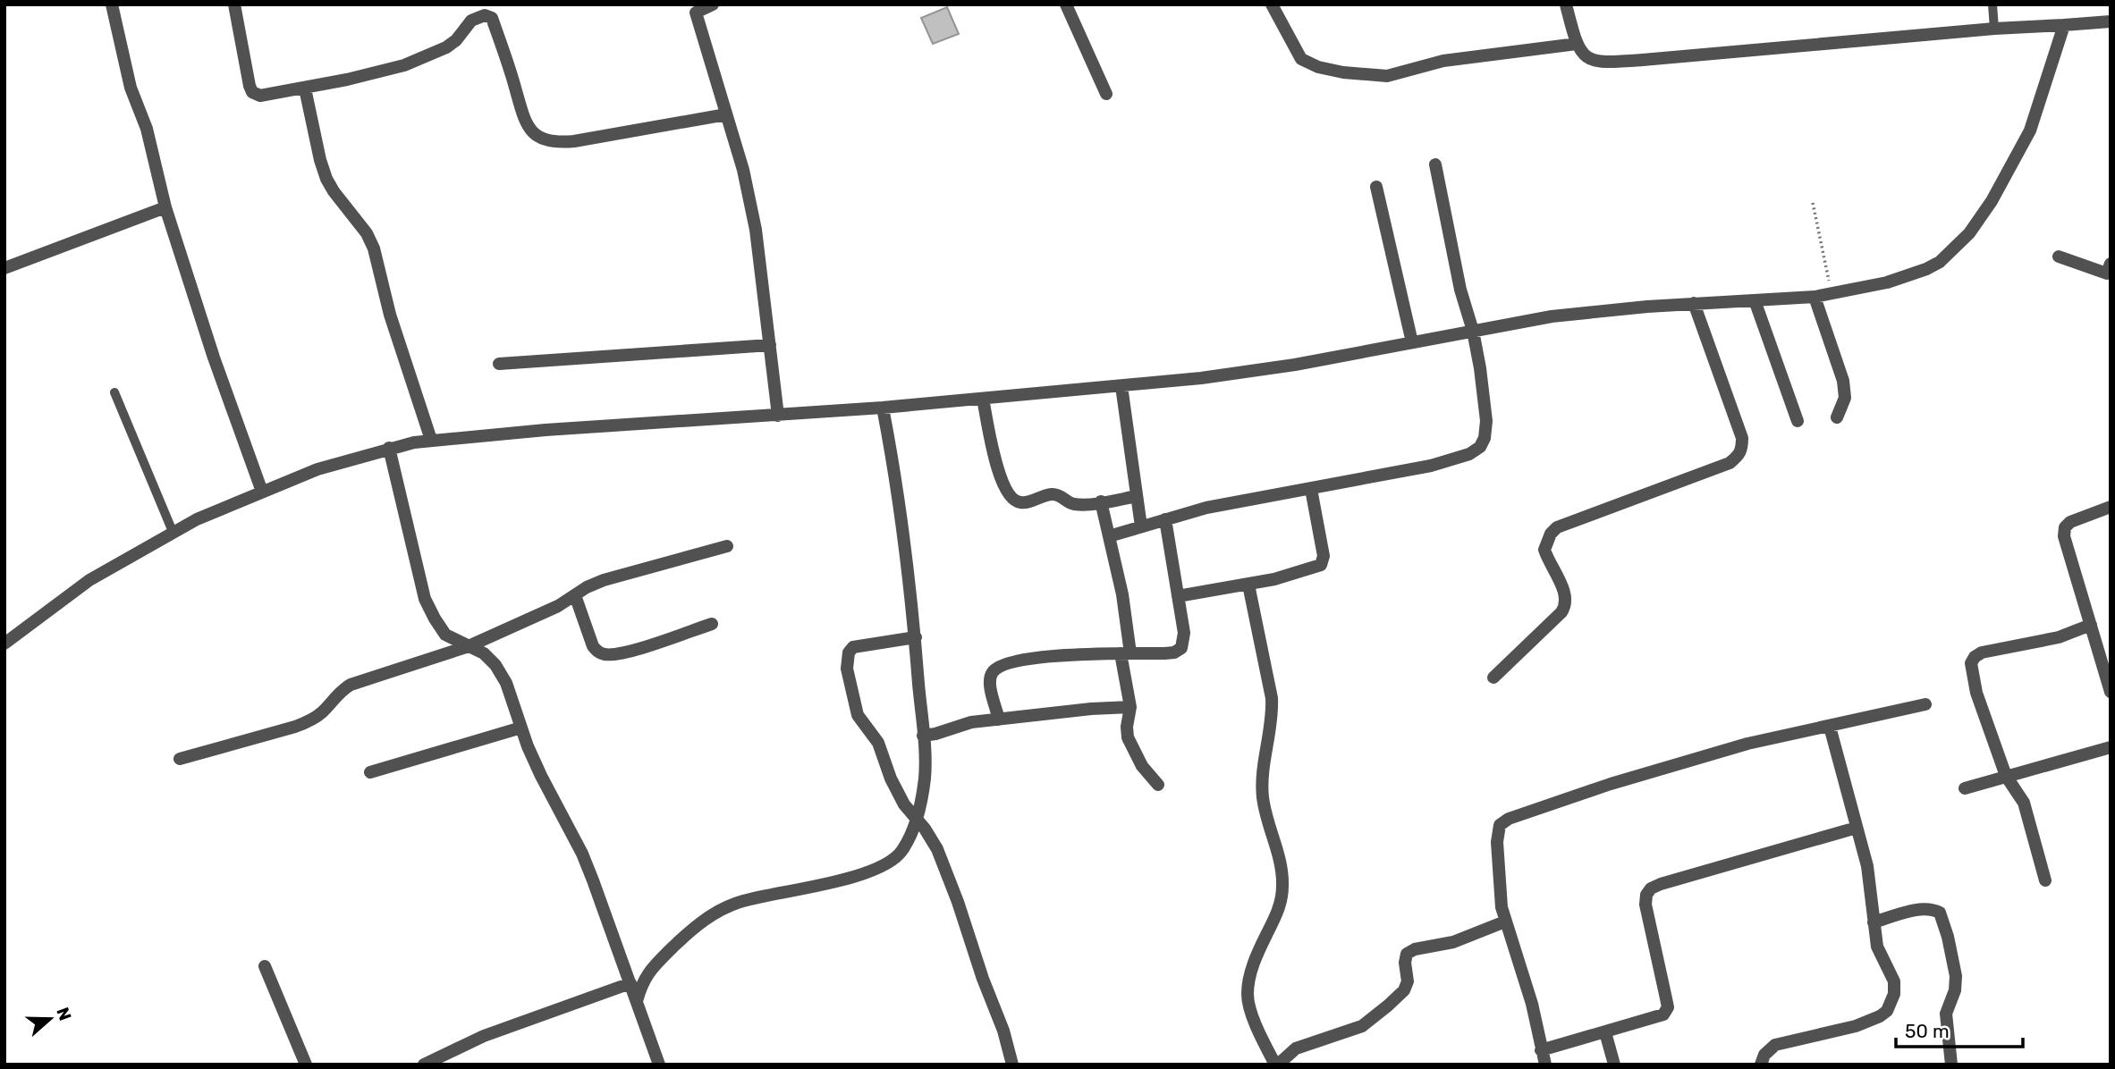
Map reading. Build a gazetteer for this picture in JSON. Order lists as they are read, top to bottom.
{
  "scale_bar": "50 m",
  "north": "right"
}
